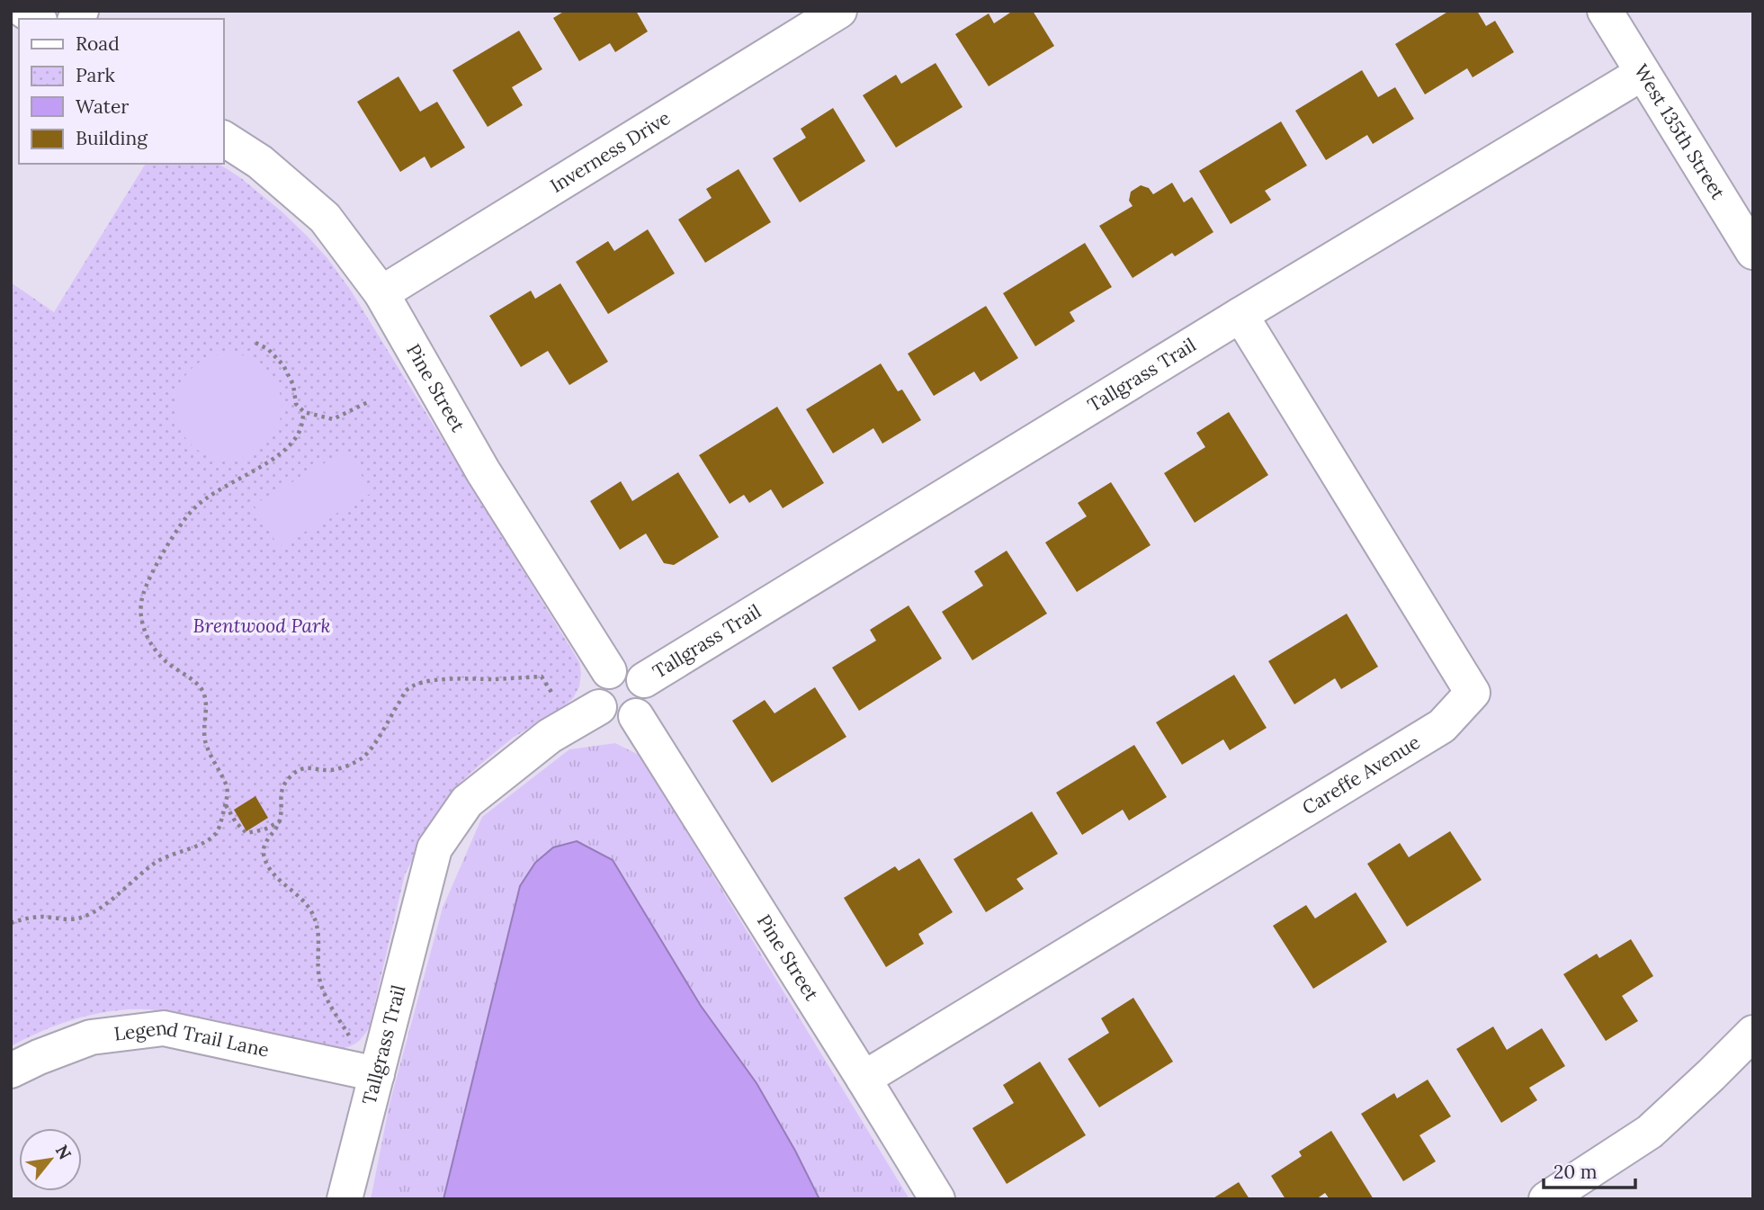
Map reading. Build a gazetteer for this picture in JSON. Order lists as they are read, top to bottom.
{
  "streets": {
    "street": [
      "West 135th Street",
      "Inverness Drive",
      "Tallgrass Trail",
      "Pine Street",
      "Careffe Avenue",
      "Legend Trail Lane"
    ]
  },
  "crossings": [
    ["West 135th Street", "Tallgrass Trail"],
    ["Inverness Drive", "Pine Street"],
    ["Tallgrass Trail", "Pine Street"],
    ["Tallgrass Trail", "Careffe Avenue"],
    ["Tallgrass Trail", "Legend Trail Lane"],
    ["Pine Street", "Careffe Avenue"]
  ],
  "parks": ["Brentwood Park"],
  "legend": [
    "Road",
    "Park",
    "Water",
    "Building"
  ],
  "scale_bar": "20 m",
  "north": "top right"
}
